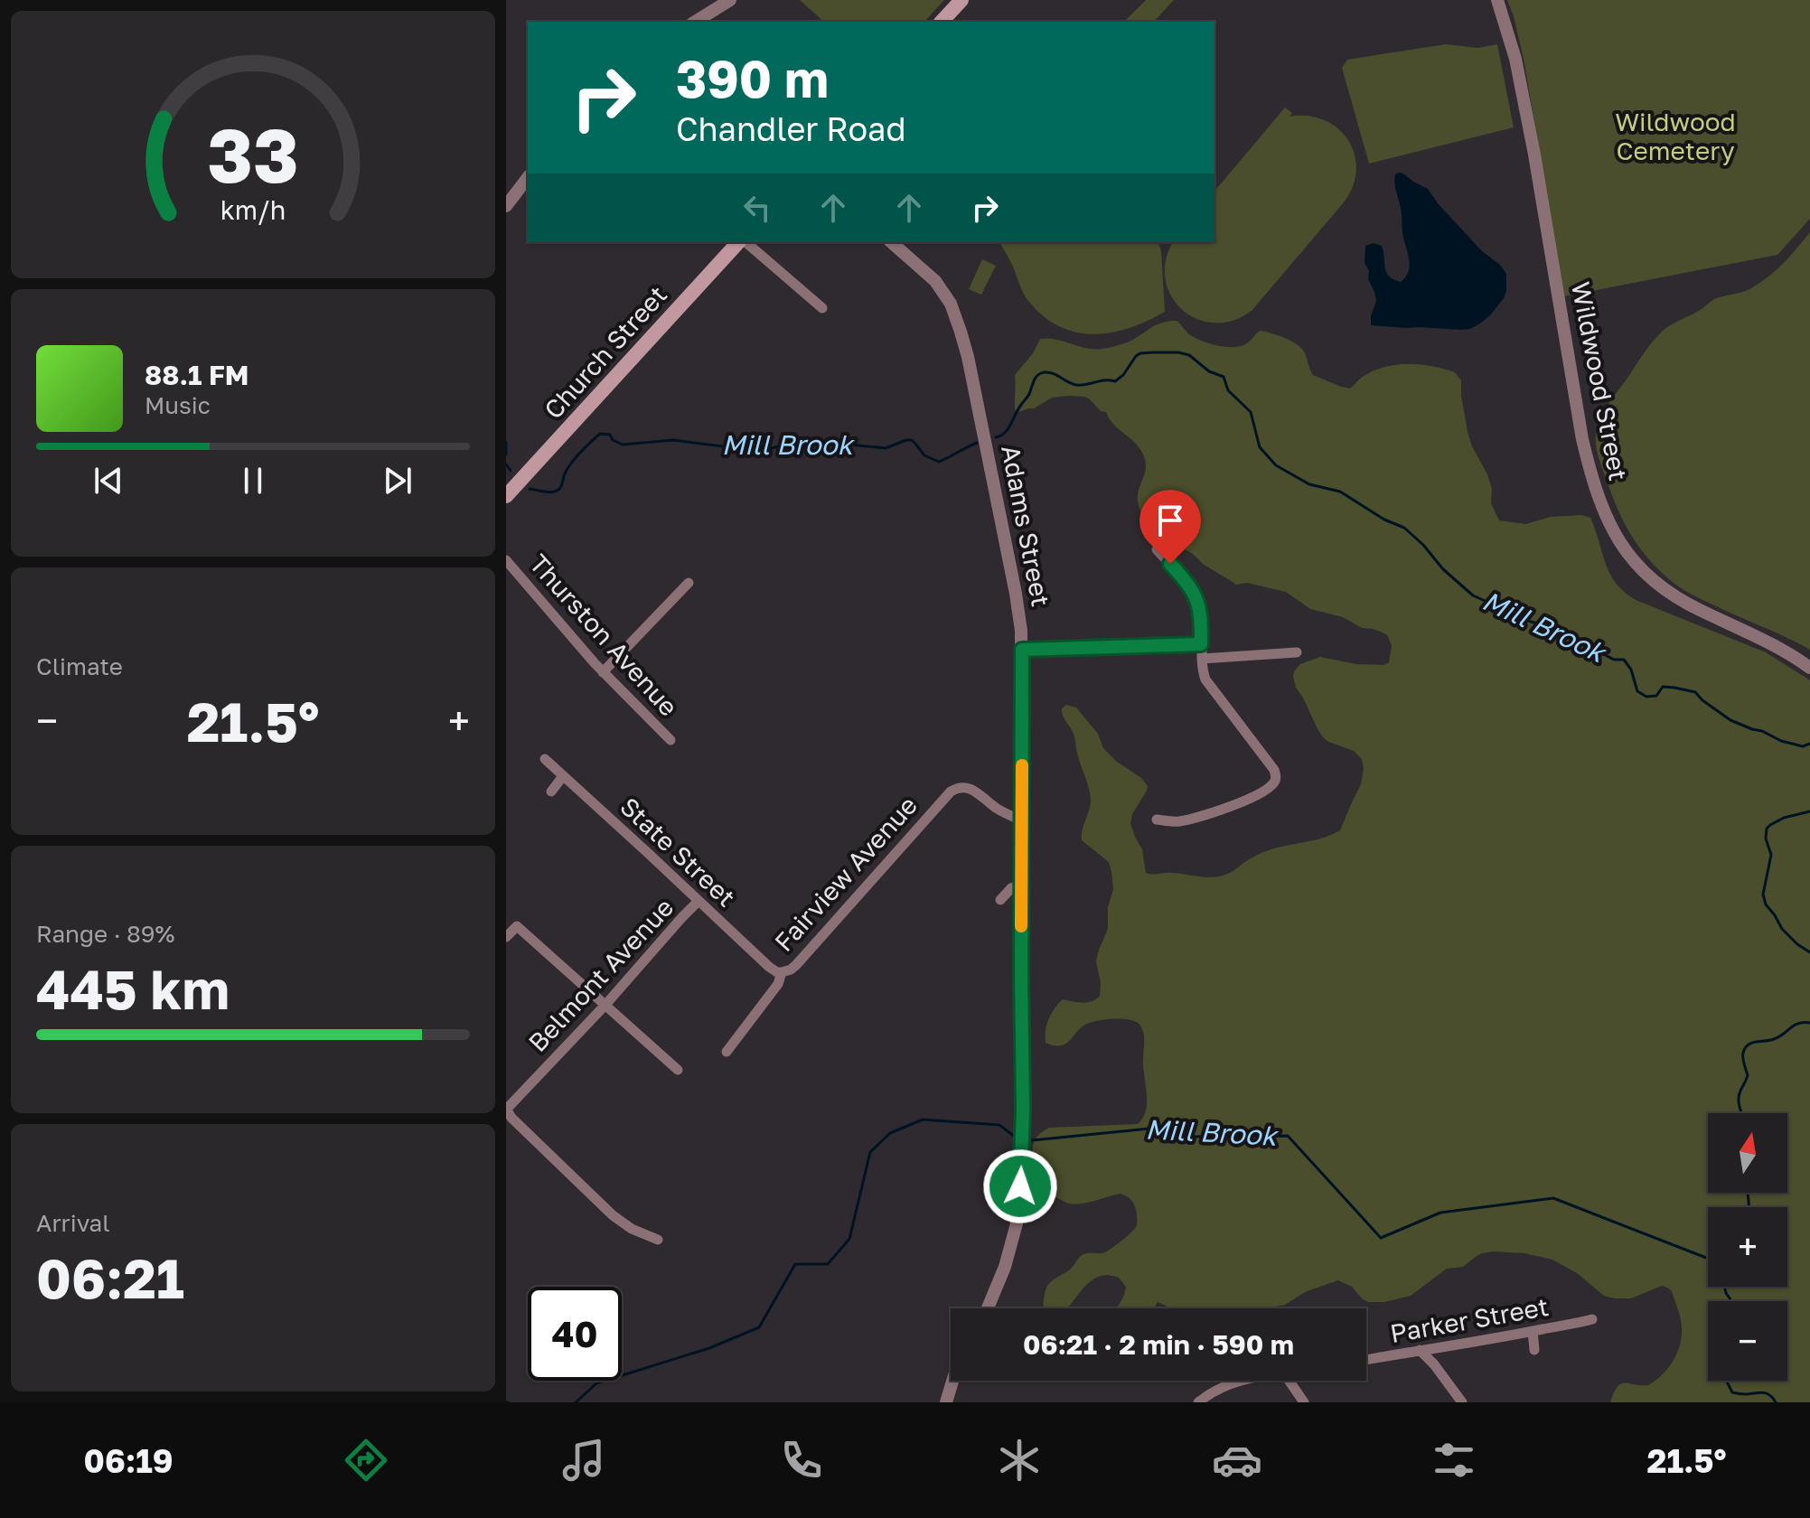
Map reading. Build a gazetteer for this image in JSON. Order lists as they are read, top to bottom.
{
  "streets": {
    "main road": ["Church Street"],
    "street": [
      "Wildwood Street",
      "Adams Street",
      "Thurston Avenue",
      "State Street",
      "Fairview Avenue",
      "Belmont Avenue",
      "Parker Street"
    ]
  },
  "crossings": [
    ["Adams Street", "Fairview Avenue"],
    ["State Street", "Fairview Avenue"],
    ["State Street", "Belmont Avenue"]
  ],
  "water": ["Mill Brook"],
  "parks": ["Wildwood Cemetery"],
  "north": "top",
  "page": {
    "turn": ["390 m", "Chandler Road"],
    "song": ["88.1 FM", "Music"],
    "tile": [
      "Climate",
      ["Range · 89%", "445 km"],
      ["Arrival", "06:21"]
    ],
    "heat": ["−", "21.5°", "+"],
    "map_buttons": ["+", "−"],
    "limit": "40",
    "trip": "06:21 · 2 min · 590 m",
    "tabs": ["06:19", "21.5°"],
    "gauge": ["33", "km/h"]
  }
}
